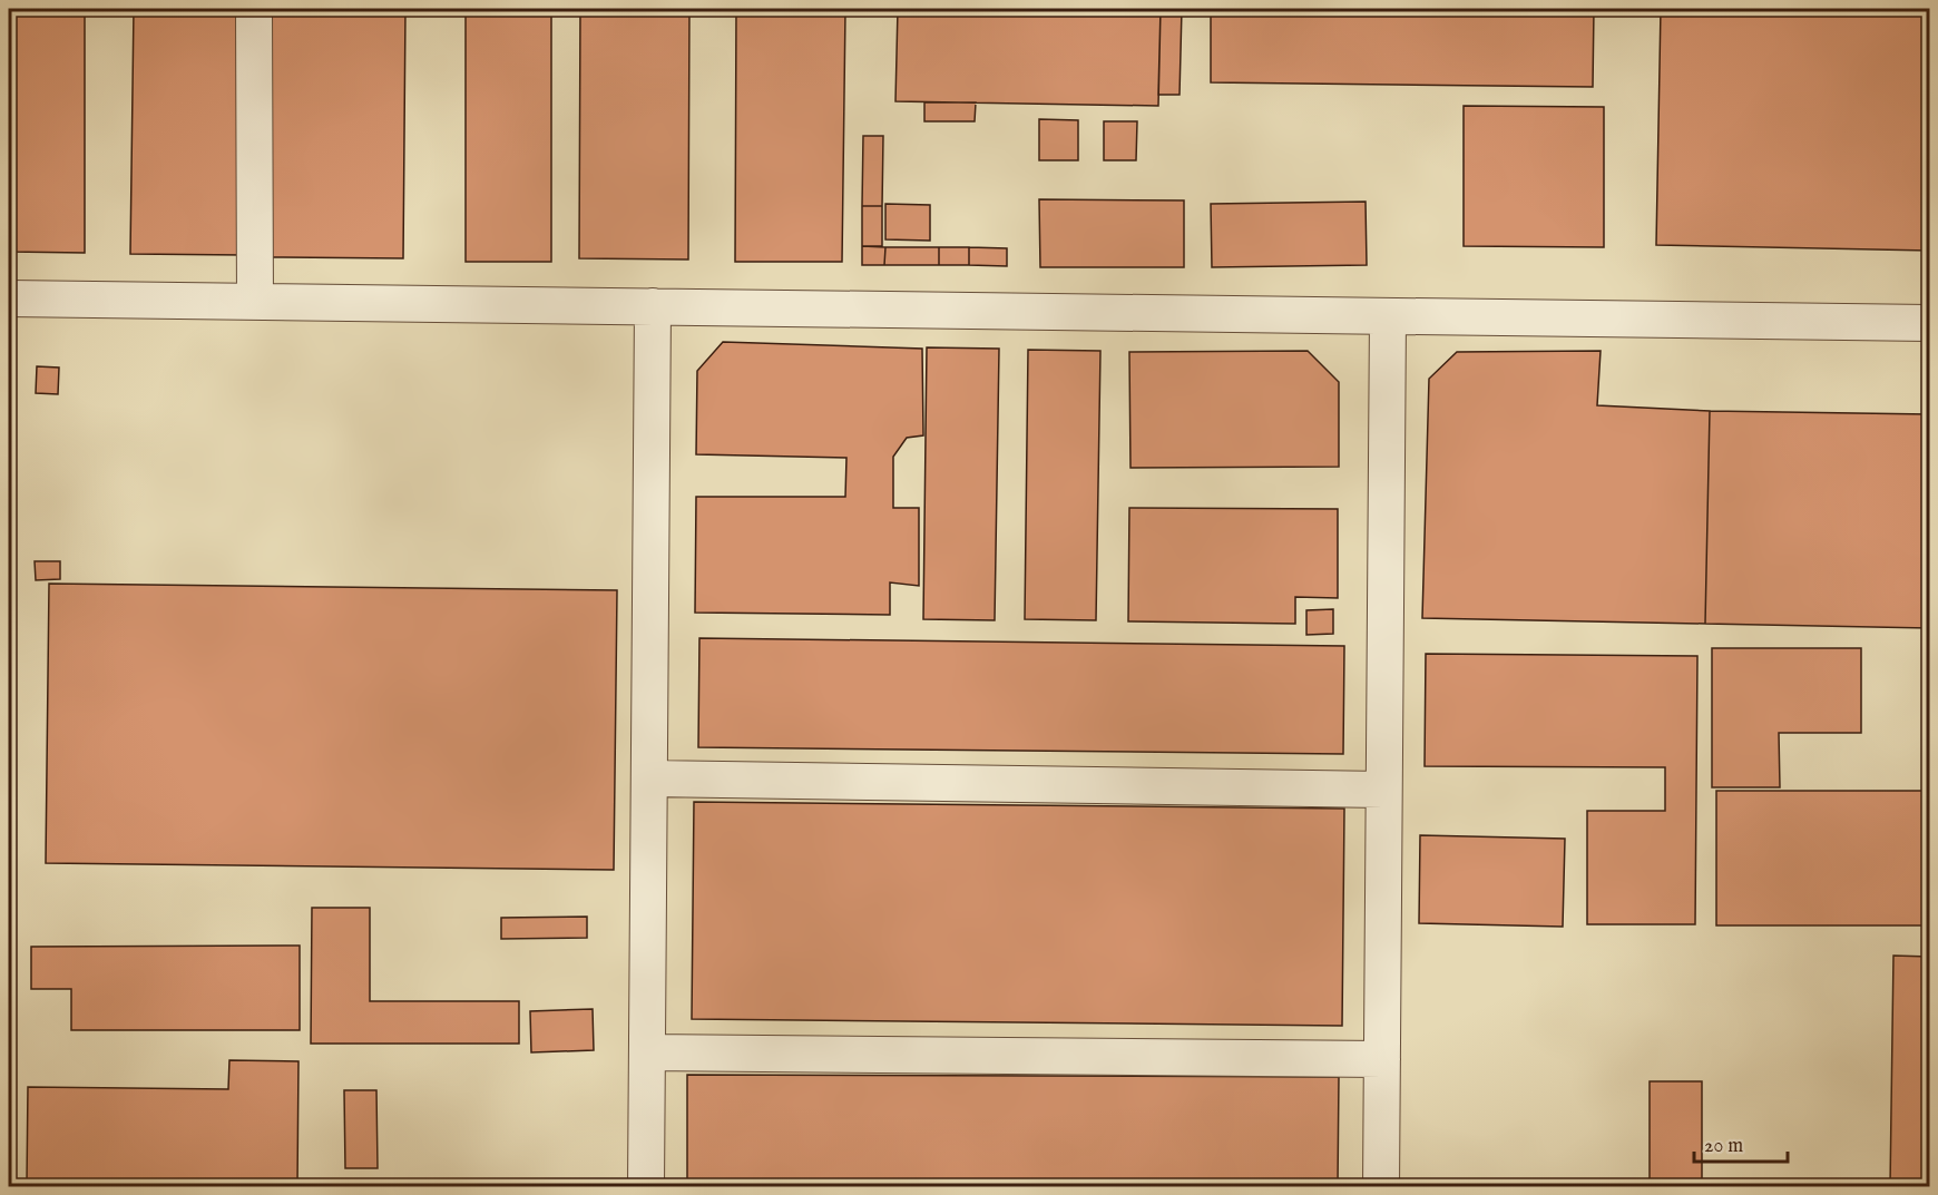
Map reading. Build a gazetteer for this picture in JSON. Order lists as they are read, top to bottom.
{
  "scale_bar": "20 m"
}
